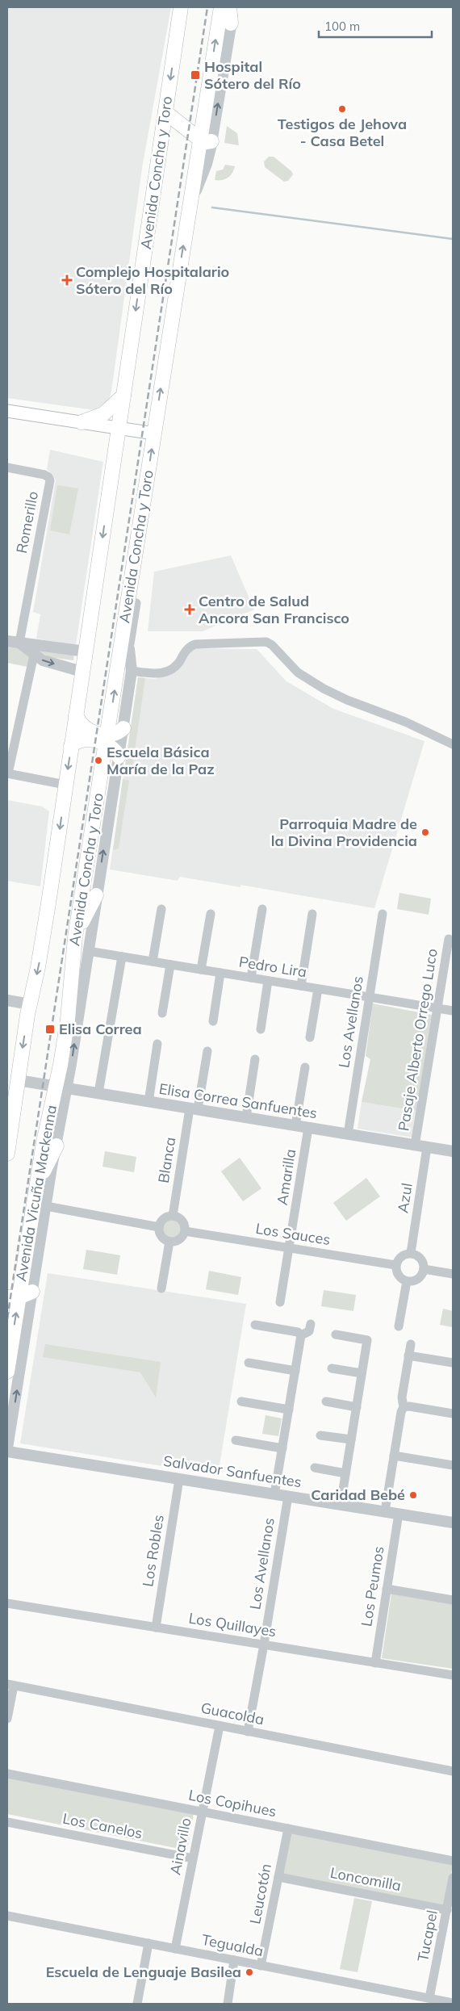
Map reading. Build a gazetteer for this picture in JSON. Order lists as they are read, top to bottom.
{
  "streets": {
    "main road": ["Avenida Concha y Toro", "Avenida Vicuña Mackenna"],
    "street": [
      "Romerillo",
      "Pedro Lira",
      "Los Avellanos",
      "Pasaje Alberto Orrego Luco",
      "Elisa Correa Sanfuentes",
      "Blanca",
      "Amarilla",
      "Azul",
      "Los Sauces",
      "Salvador Sanfuentes",
      "Los Robles",
      "Los Peumos",
      "Los Quillayes",
      "Guacolda",
      "Los Copihues",
      "Los Canelos",
      "Ainavillo",
      "Loncomilla",
      "Leucotón",
      "Tucapel",
      "Tegualda"
    ]
  },
  "crossings": [
    ["Avenida Concha y Toro", "Elisa Correa Sanfuentes"],
    ["Avenida Concha y Toro", "Avenida Vicuña Mackenna"],
    ["Pedro Lira", "Los Avellanos"],
    ["Pedro Lira", "Pasaje Alberto Orrego Luco"],
    ["Los Avellanos", "Elisa Correa Sanfuentes"],
    ["Los Avellanos", "Salvador Sanfuentes"],
    ["Los Avellanos", "Los Quillayes"],
    ["Los Avellanos", "Guacolda"],
    ["Pasaje Alberto Orrego Luco", "Elisa Correa Sanfuentes"],
    ["Elisa Correa Sanfuentes", "Blanca"],
    ["Elisa Correa Sanfuentes", "Amarilla"],
    ["Elisa Correa Sanfuentes", "Avenida Vicuña Mackenna"],
    ["Elisa Correa Sanfuentes", "Azul"],
    ["Blanca", "Los Sauces"],
    ["Amarilla", "Los Sauces"],
    ["Azul", "Los Sauces"],
    ["Salvador Sanfuentes", "Los Robles"],
    ["Salvador Sanfuentes", "Los Peumos"],
    ["Los Robles", "Los Quillayes"],
    ["Los Peumos", "Los Quillayes"],
    ["Guacolda", "Ainavillo"],
    ["Los Copihues", "Ainavillo"],
    ["Los Copihues", "Leucotón"],
    ["Los Canelos", "Ainavillo"],
    ["Ainavillo", "Tegualda"],
    ["Loncomilla", "Leucotón"],
    ["Loncomilla", "Tucapel"],
    ["Leucotón", "Tegualda"],
    ["Tucapel", "Tegualda"]
  ],
  "places": {
    "transit": ["Hospital Sótero del Río", "Elisa Correa"],
    "other": [
      "Testigos de Jehova - Casa Betel",
      "Escuela Básica María de la Paz",
      "Parroquia Madre de la Divina Providencia",
      "Caridad Bebé",
      "Escuela de Lenguaje Basilea"
    ],
    "health": ["Complejo Hospitalario Sótero del Río", "Centro de Salud Ancora San Francisco"]
  },
  "scale_bar": "100 m"
}
